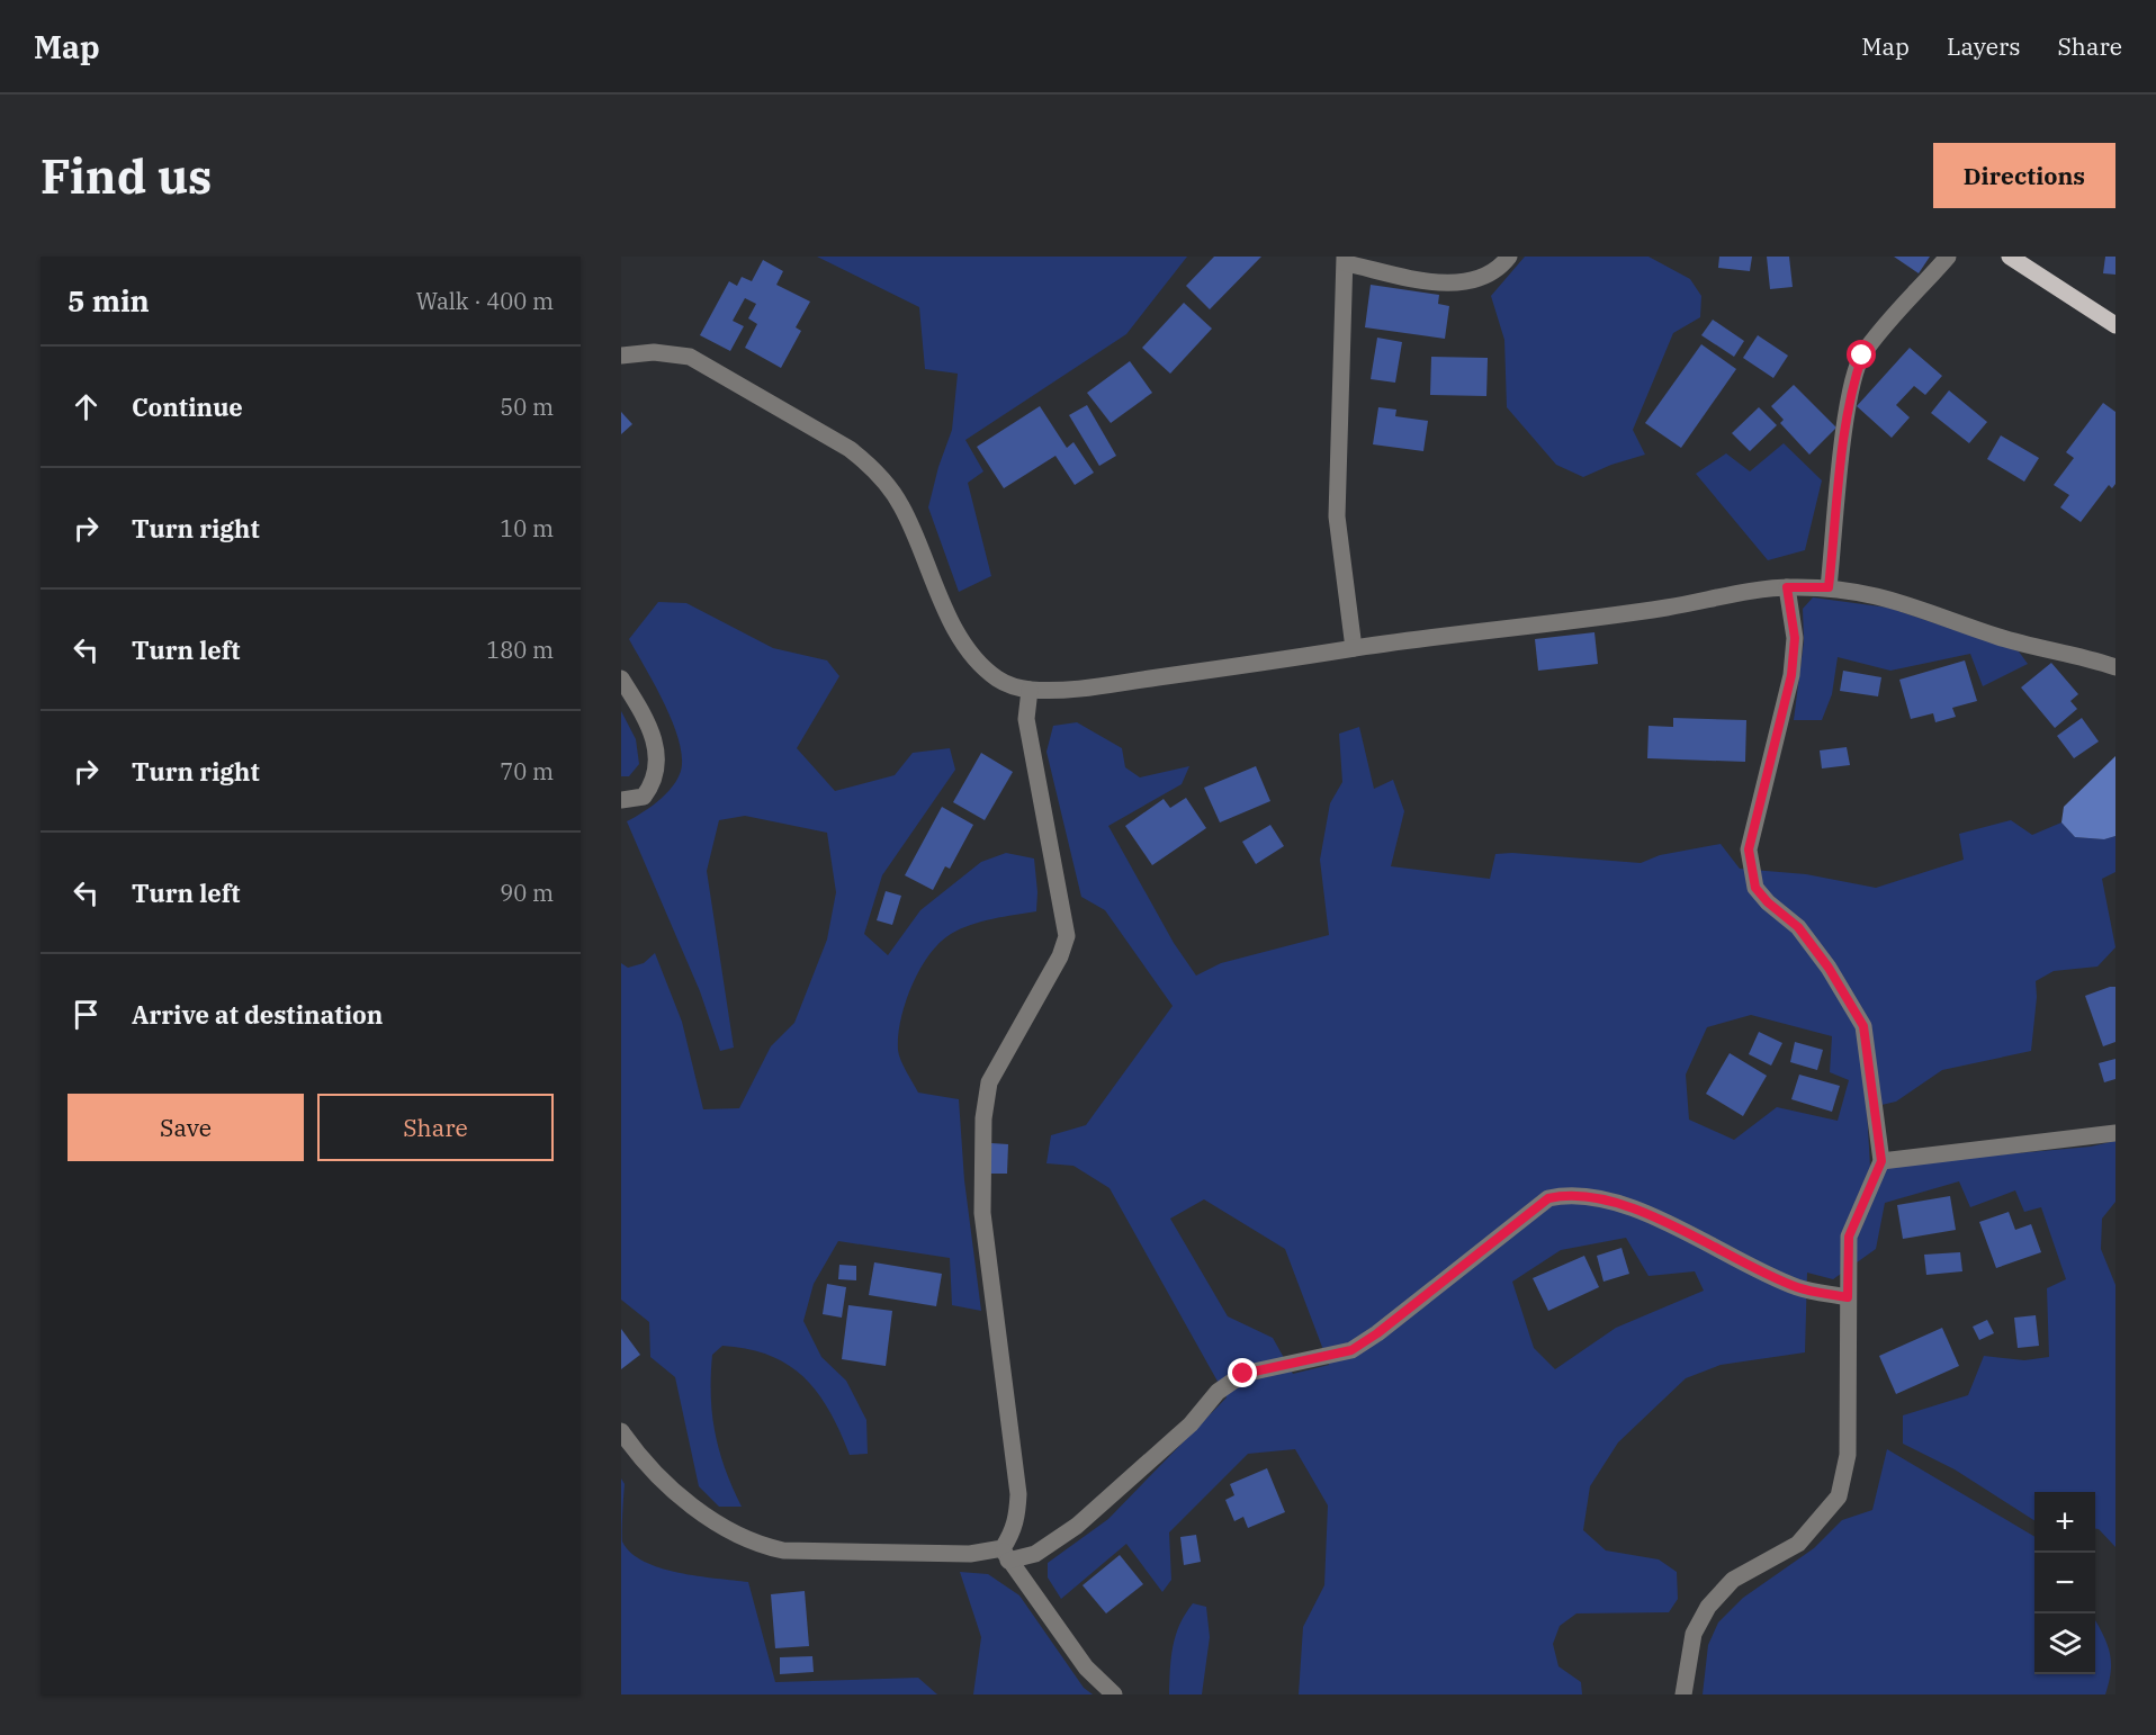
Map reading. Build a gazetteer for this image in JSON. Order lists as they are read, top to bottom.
{
  "page": {
    "header": "Map",
    "nav": ["Map", "Layers", "Share"],
    "buttons": [
      "Directions",
      ["Save", "Share"]
    ],
    "title": "Find us",
    "heading": ["5 min", "Walk · 400 m"],
    "list": [
      ["Continue", "50 m"],
      ["Turn right", "10 m"],
      ["Turn left", "180 m"],
      ["Turn right", "70 m"],
      ["Turn left", "90 m"],
      "Arrive at destination"
    ],
    "map_buttons": ["+", "−"]
  }
}
